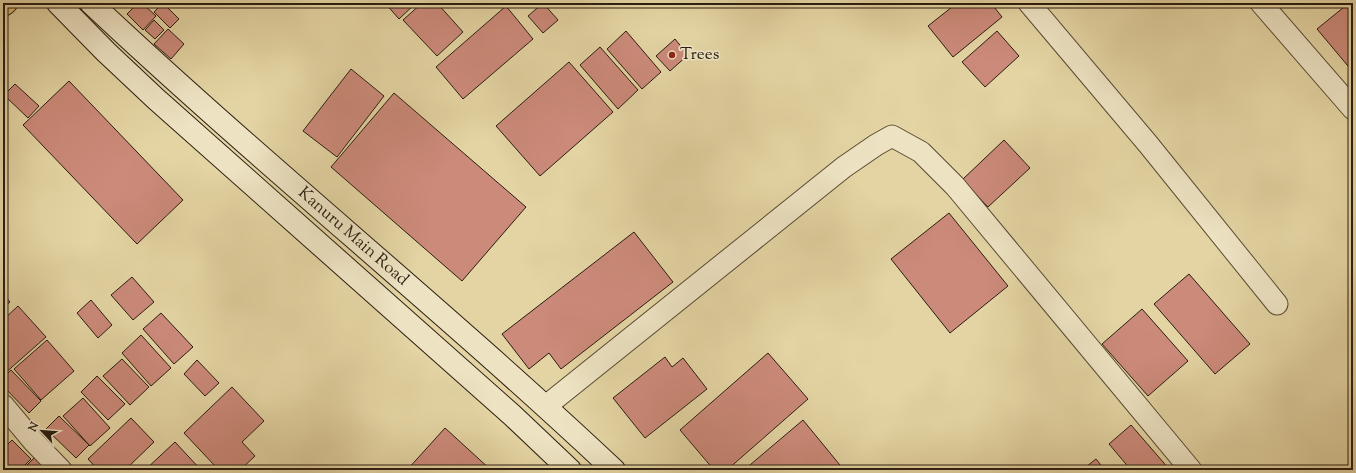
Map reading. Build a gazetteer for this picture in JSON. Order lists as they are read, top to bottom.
{
  "streets": {
    "main road": ["Kanuru Main Road"]
  },
  "places": ["Trees"],
  "north": "top left"
}
